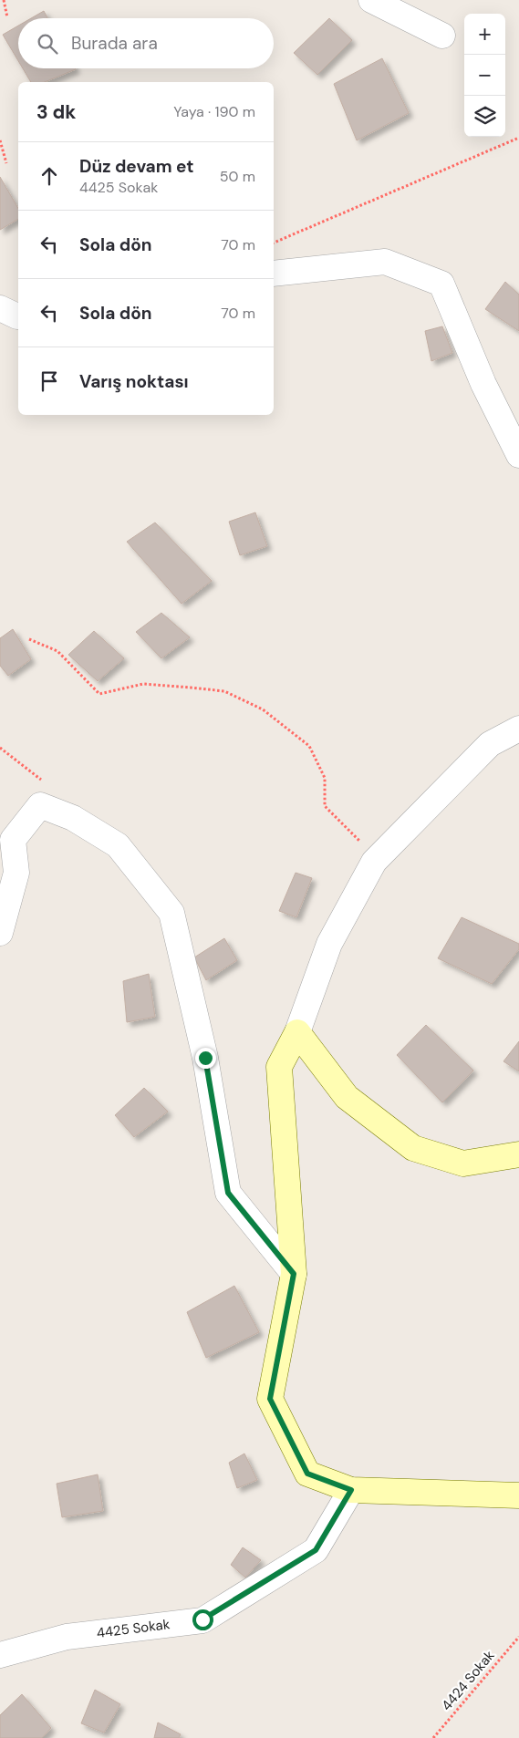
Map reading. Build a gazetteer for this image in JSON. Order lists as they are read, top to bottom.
{
  "streets": {
    "street": ["4425 Sokak"],
    "path": ["4424 Sokak"]
  },
  "page": {
    "map_buttons": ["+", "−"],
    "search": "Burada ara",
    "heading": ["3 dk", "Yaya · 190 m"],
    "list": [
      ["Düz devam et", "4425 Sokak", "50 m"],
      ["Sola dön", "70 m"],
      ["Sola dön", "70 m"],
      "Varış noktası"
    ]
  }
}
